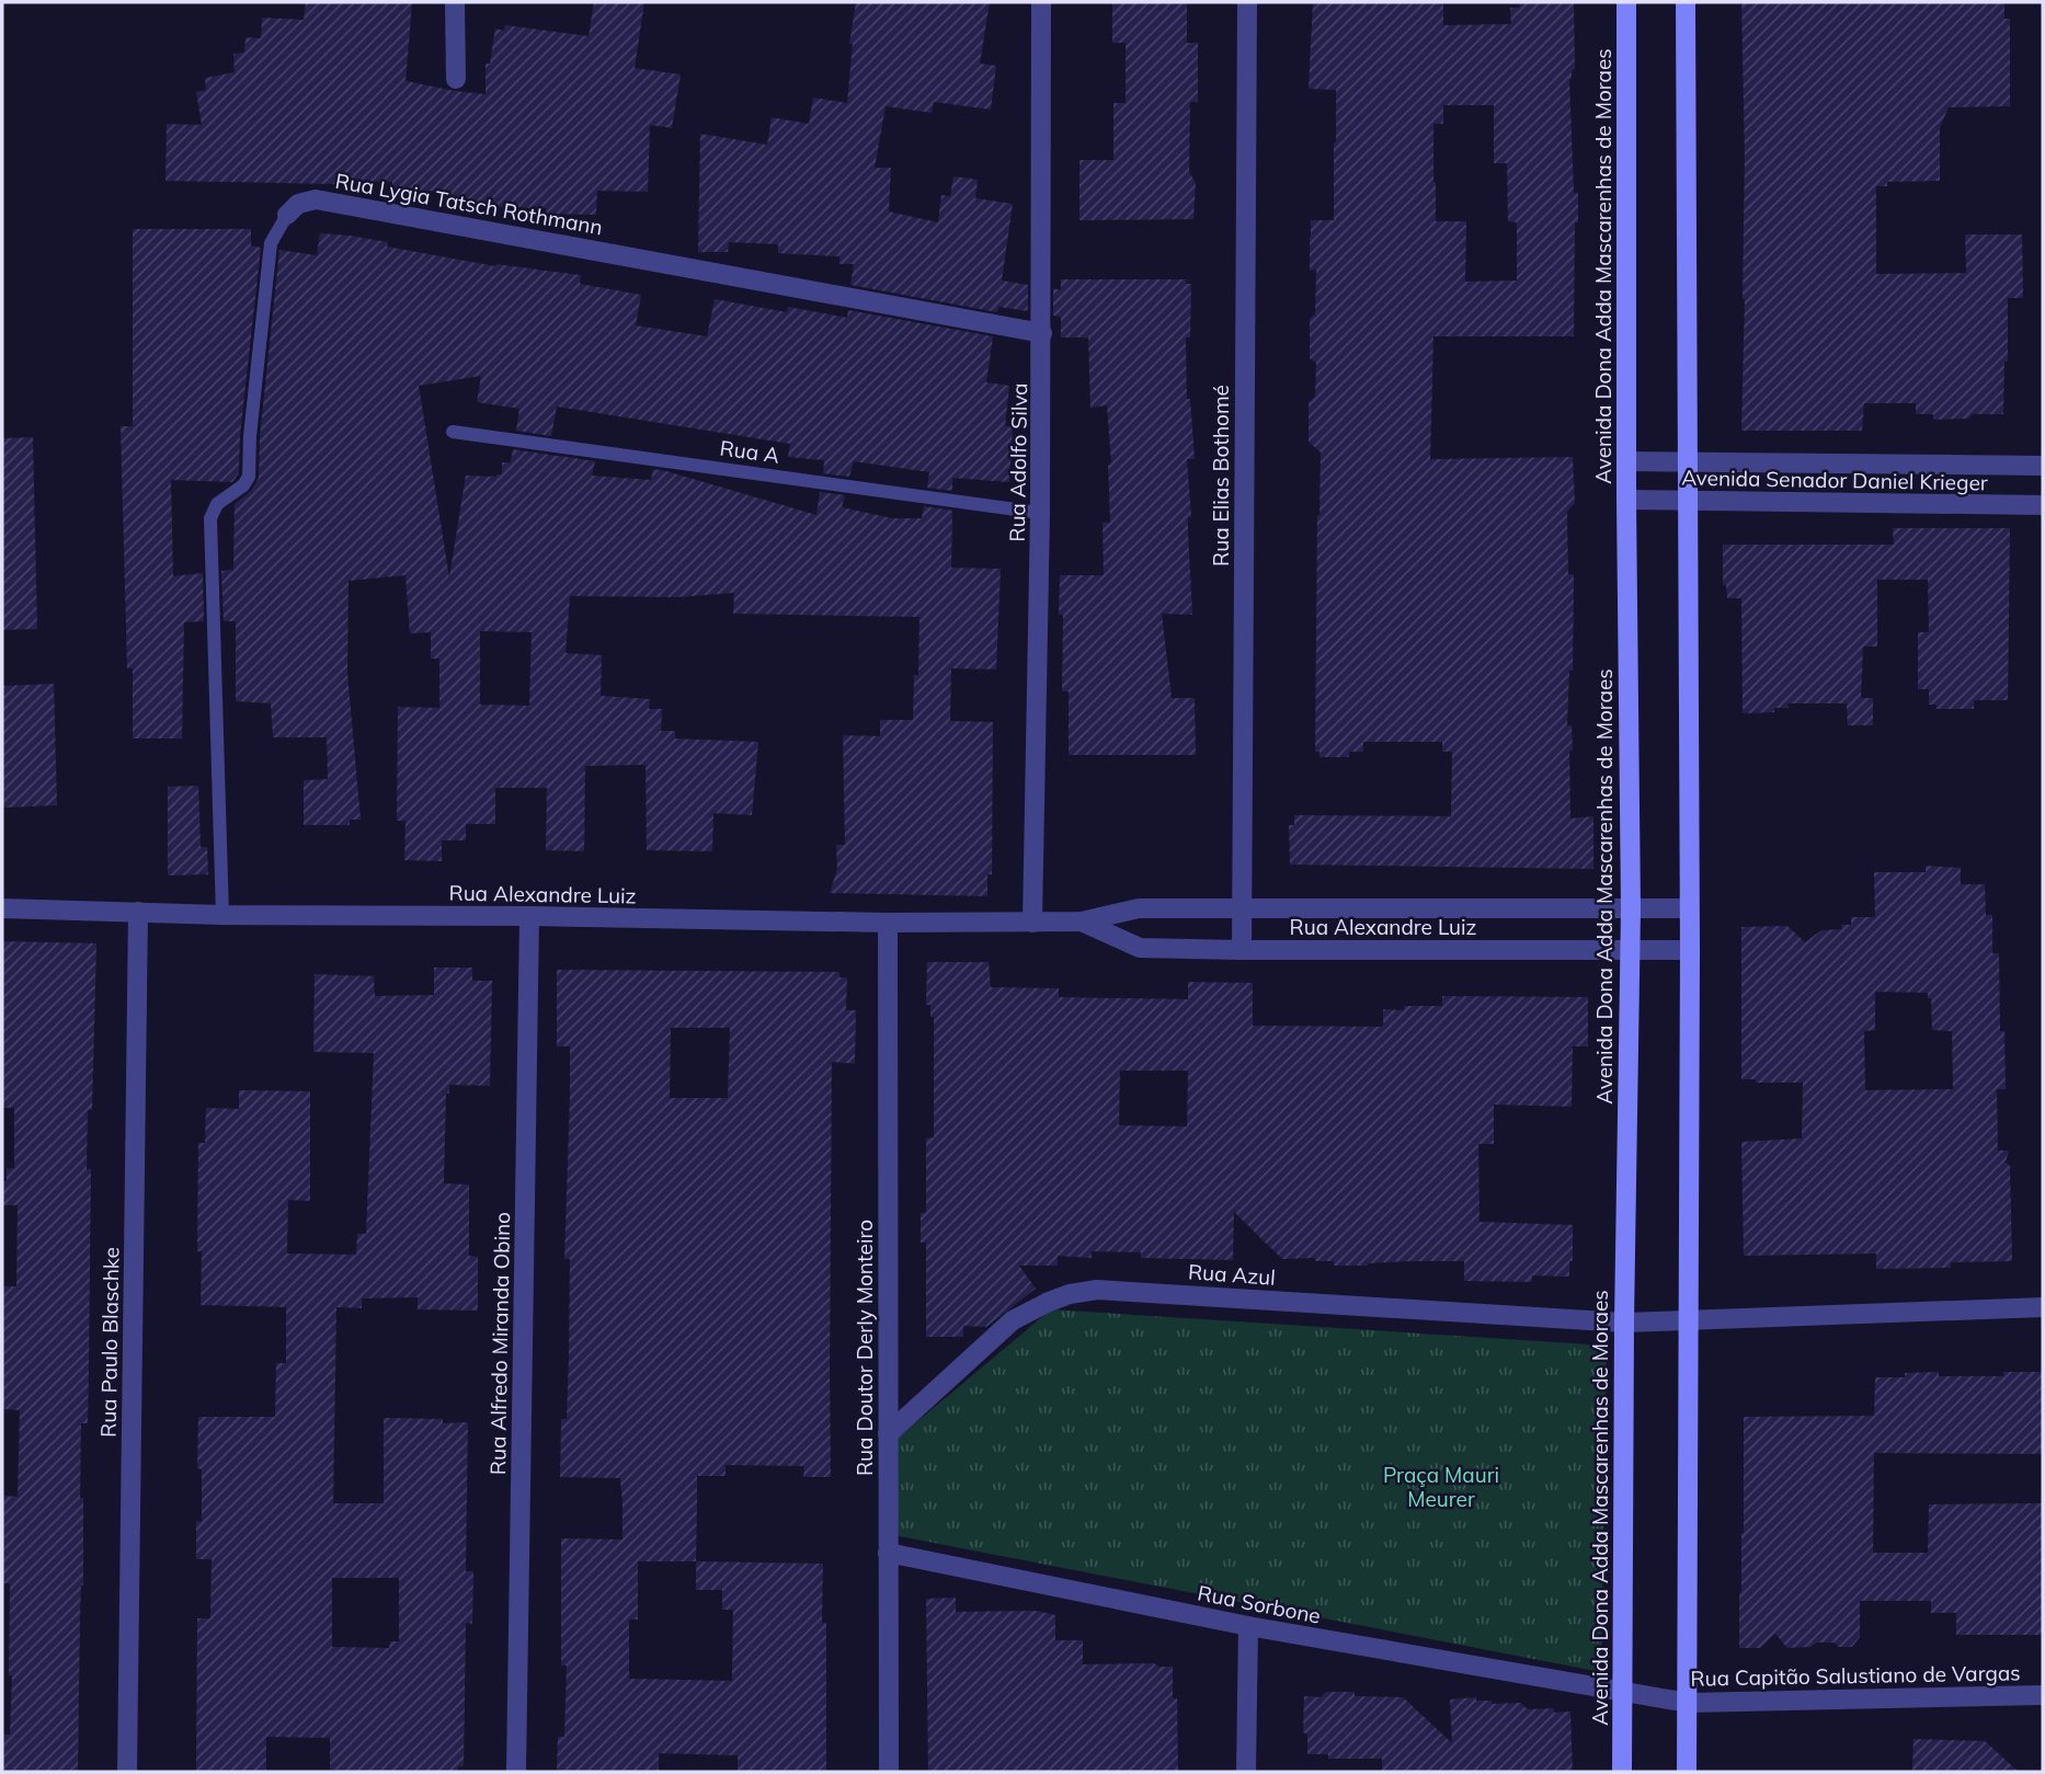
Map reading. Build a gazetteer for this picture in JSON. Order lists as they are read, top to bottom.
{
  "streets": {
    "main road": ["Avenida Dona Adda Mascarenhas de Moraes"],
    "street": [
      "Rua Lygia Tatsch Rothmann",
      "Rua Adolfo Silva",
      "Rua Elias Bothomé",
      "Avenida Senador Daniel Krieger",
      "Rua Alexandre Luiz",
      "Rua Azul",
      "Rua Paulo Blaschke",
      "Rua Alfredo Miranda Obino",
      "Rua Doutor Derly Monteiro",
      "Rua Sorbone",
      "Rua Capitão Salustiano de Vargas"
    ],
    "lane": ["Rua A"]
  },
  "crossings": [
    ["Rua Lygia Tatsch Rothmann", "Rua Adolfo Silva"],
    ["Rua Lygia Tatsch Rothmann", "Rua Alexandre Luiz"],
    ["Avenida Dona Adda Mascarenhas de Moraes", "Avenida Senador Daniel Krieger"],
    ["Avenida Dona Adda Mascarenhas de Moraes", "Rua Alexandre Luiz"],
    ["Avenida Dona Adda Mascarenhas de Moraes", "Rua Azul"],
    ["Avenida Dona Adda Mascarenhas de Moraes", "Rua Sorbone"],
    ["Avenida Dona Adda Mascarenhas de Moraes", "Rua Capitão Salustiano de Vargas"],
    ["Rua A", "Rua Adolfo Silva"],
    ["Rua Adolfo Silva", "Rua Alexandre Luiz"],
    ["Rua Elias Bothomé", "Rua Alexandre Luiz"],
    ["Rua Alexandre Luiz", "Rua Paulo Blaschke"],
    ["Rua Alexandre Luiz", "Rua Alfredo Miranda Obino"],
    ["Rua Alexandre Luiz", "Rua Doutor Derly Monteiro"],
    ["Rua Azul", "Rua Doutor Derly Monteiro"],
    ["Rua Doutor Derly Monteiro", "Rua Sorbone"],
    ["Rua Sorbone", "Rua Capitão Salustiano de Vargas"]
  ],
  "parks": ["Praça Mauri Meurer"]
}
